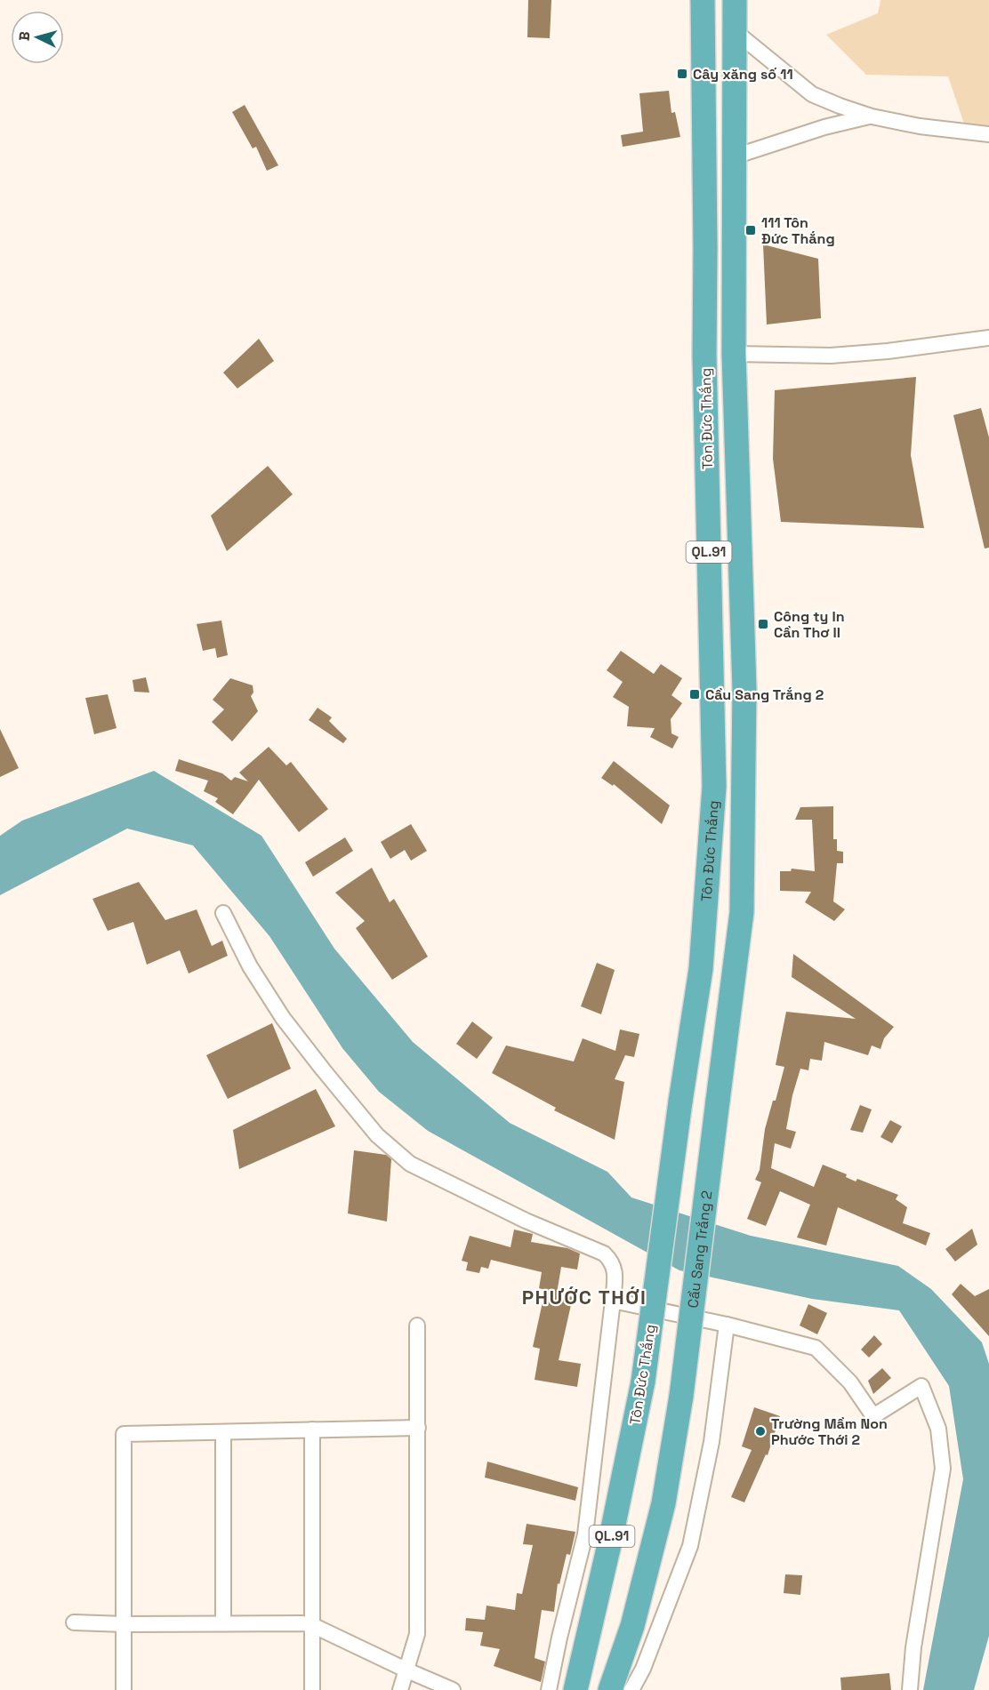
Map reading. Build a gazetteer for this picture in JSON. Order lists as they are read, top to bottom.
{
  "streets": {
    "highway": ["Tôn Đức Thắng", "QL.91", "Cầu Sang Trắng 2"]
  },
  "crossings": [
    ["Tôn Đức Thắng", "Cầu Sang Trắng 2"]
  ],
  "districts": ["PHƯỚC THỚI"],
  "places": {
    "transit": [
      "Cây xăng số 11",
      "111 Tôn Đức Thắng",
      "Công ty In Cần Thơ II",
      "Cầu Sang Trắng 2"
    ],
    "other": ["Trường Mầm Non Phước Thới 2"]
  },
  "north": "left"
}
